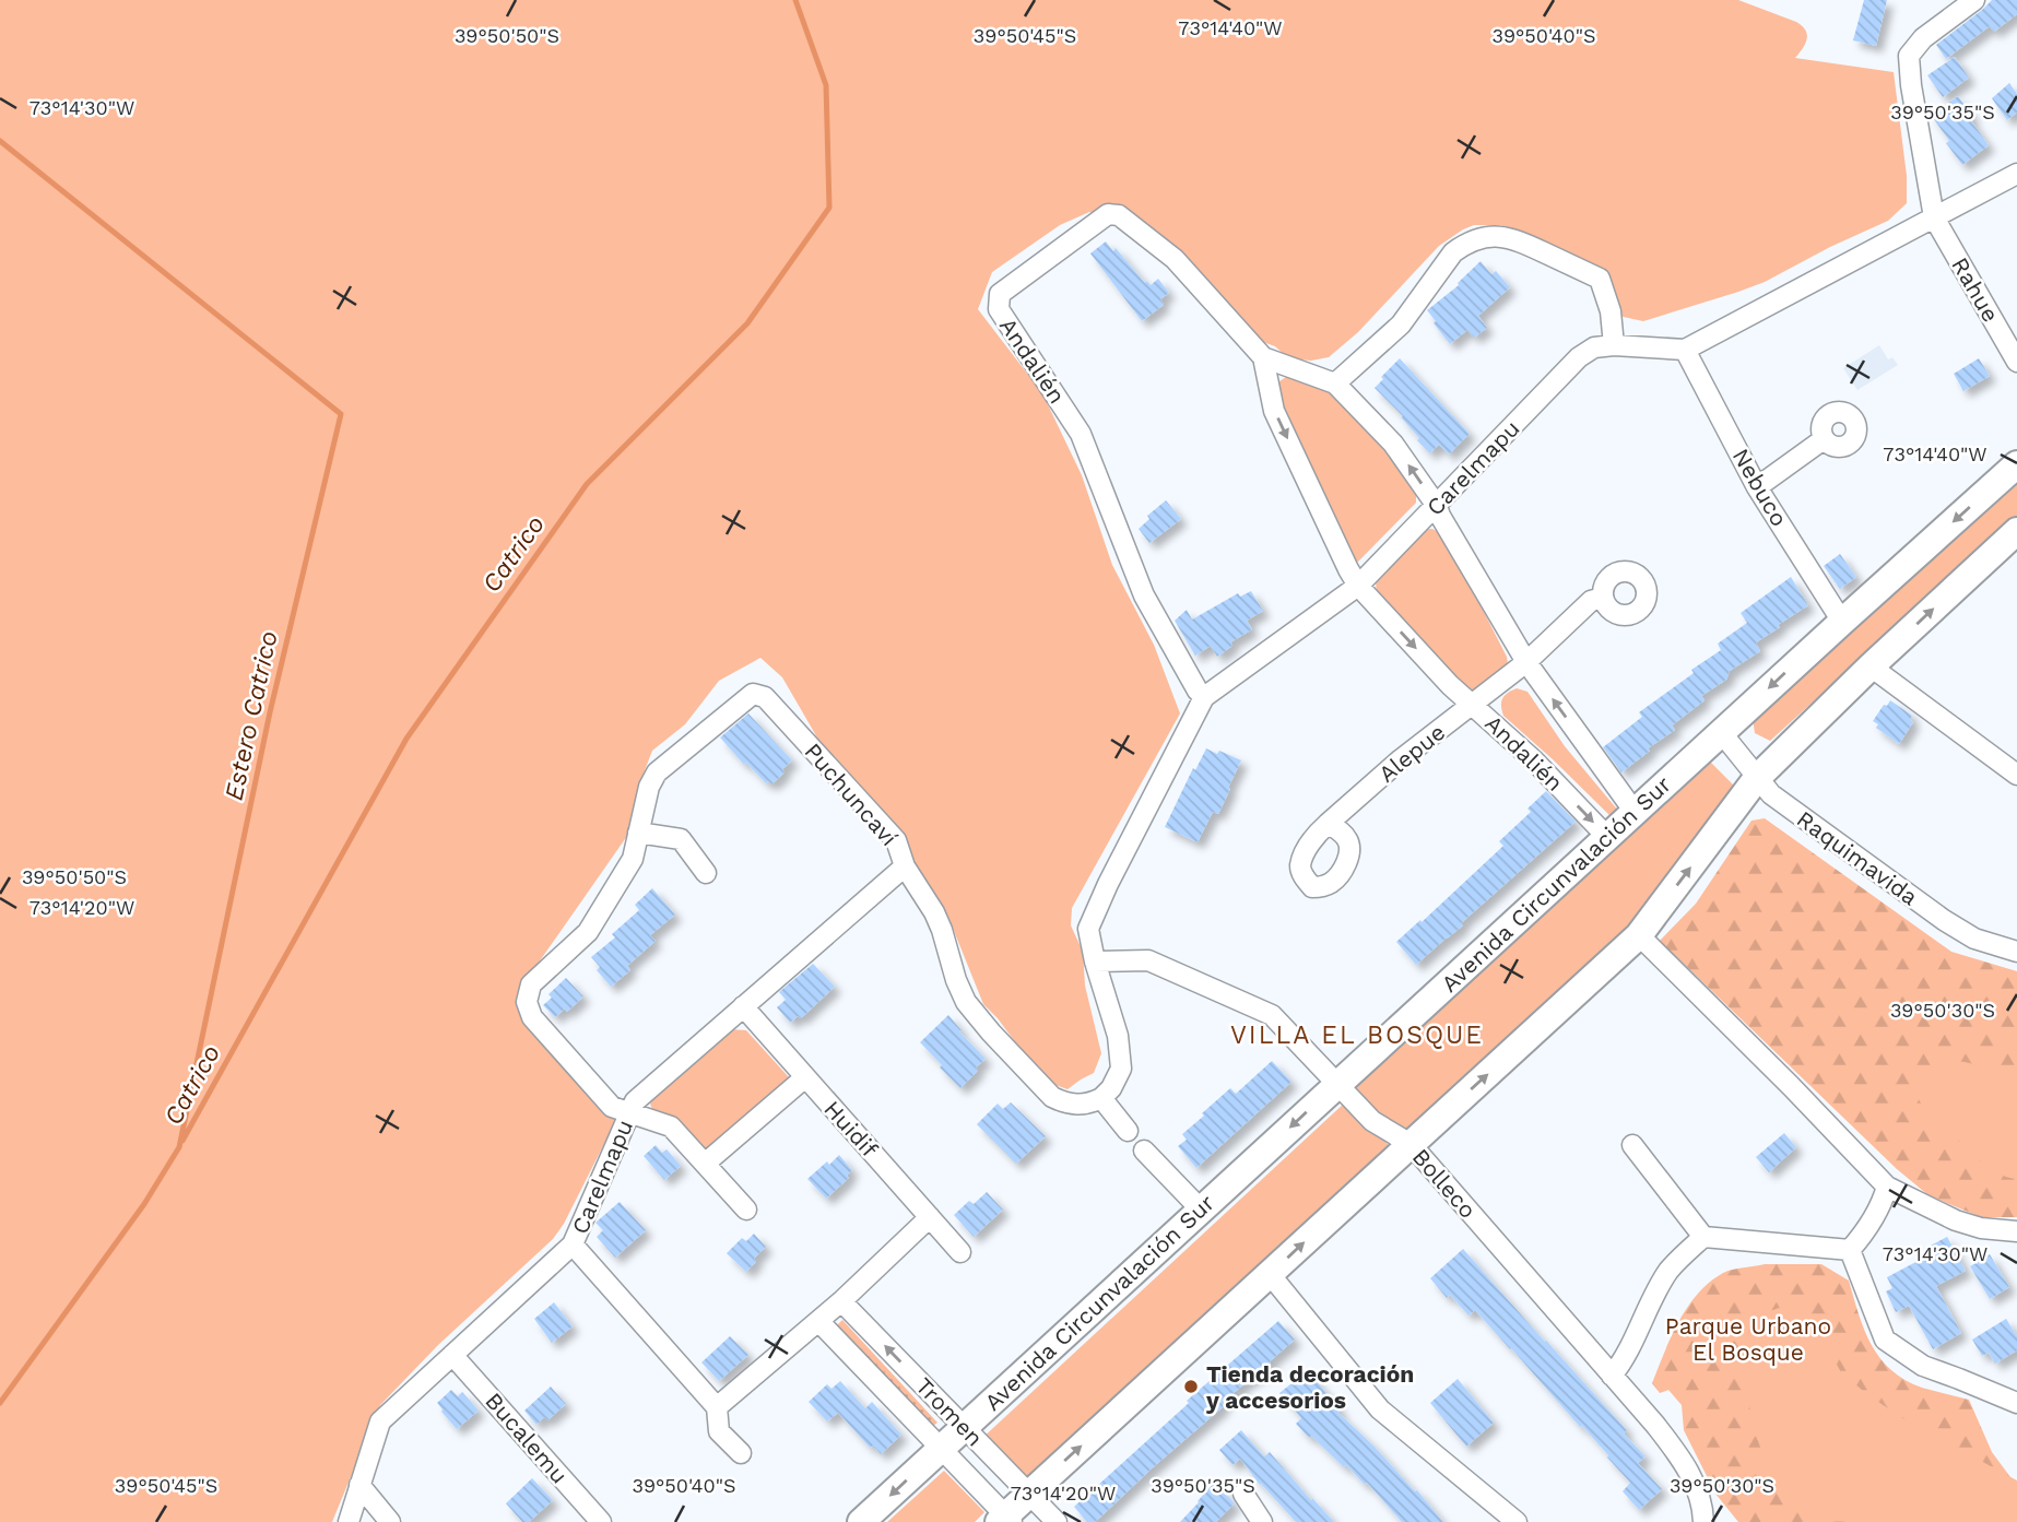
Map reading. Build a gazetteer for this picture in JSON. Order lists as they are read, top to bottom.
{
  "streets": {
    "main road": ["Avenida Circunvalación Sur"],
    "street": [
      "Rahue",
      "Andalién",
      "Carelmapu",
      "Nebuco",
      "Alepue",
      "Puchuncaví",
      "Raquimavida",
      "Huidif",
      "Bolleco",
      "Tromen",
      "Bucalemu"
    ]
  },
  "crossings": [
    ["Andalién", "Carelmapu"],
    ["Andalién", "Alepue"],
    ["Andalién", "Avenida Circunvalación Sur"],
    ["Carelmapu", "Nebuco"],
    ["Carelmapu", "Puchuncaví"],
    ["Carelmapu", "Huidif"],
    ["Carelmapu", "Bolleco"],
    ["Carelmapu", "Bucalemu"],
    ["Nebuco", "Avenida Circunvalación Sur"],
    ["Raquimavida", "Avenida Circunvalación Sur"],
    ["Avenida Circunvalación Sur", "Bolleco"],
    ["Avenida Circunvalación Sur", "Tromen"]
  ],
  "districts": ["VILLA EL BOSQUE"],
  "water": ["Catrico", "Estero Catrico"],
  "parks": ["Parque Urbano El Bosque"],
  "places": ["Tienda decoración y accesorios"],
  "coordinates": [
    "73°14'40\"W",
    "39°50'50\"S",
    "39°50'45\"S",
    "39°50'40\"S",
    "73°14'30\"W",
    "39°50'35\"S",
    "73°14'20\"W",
    "39°50'30\"S"
  ]
}
